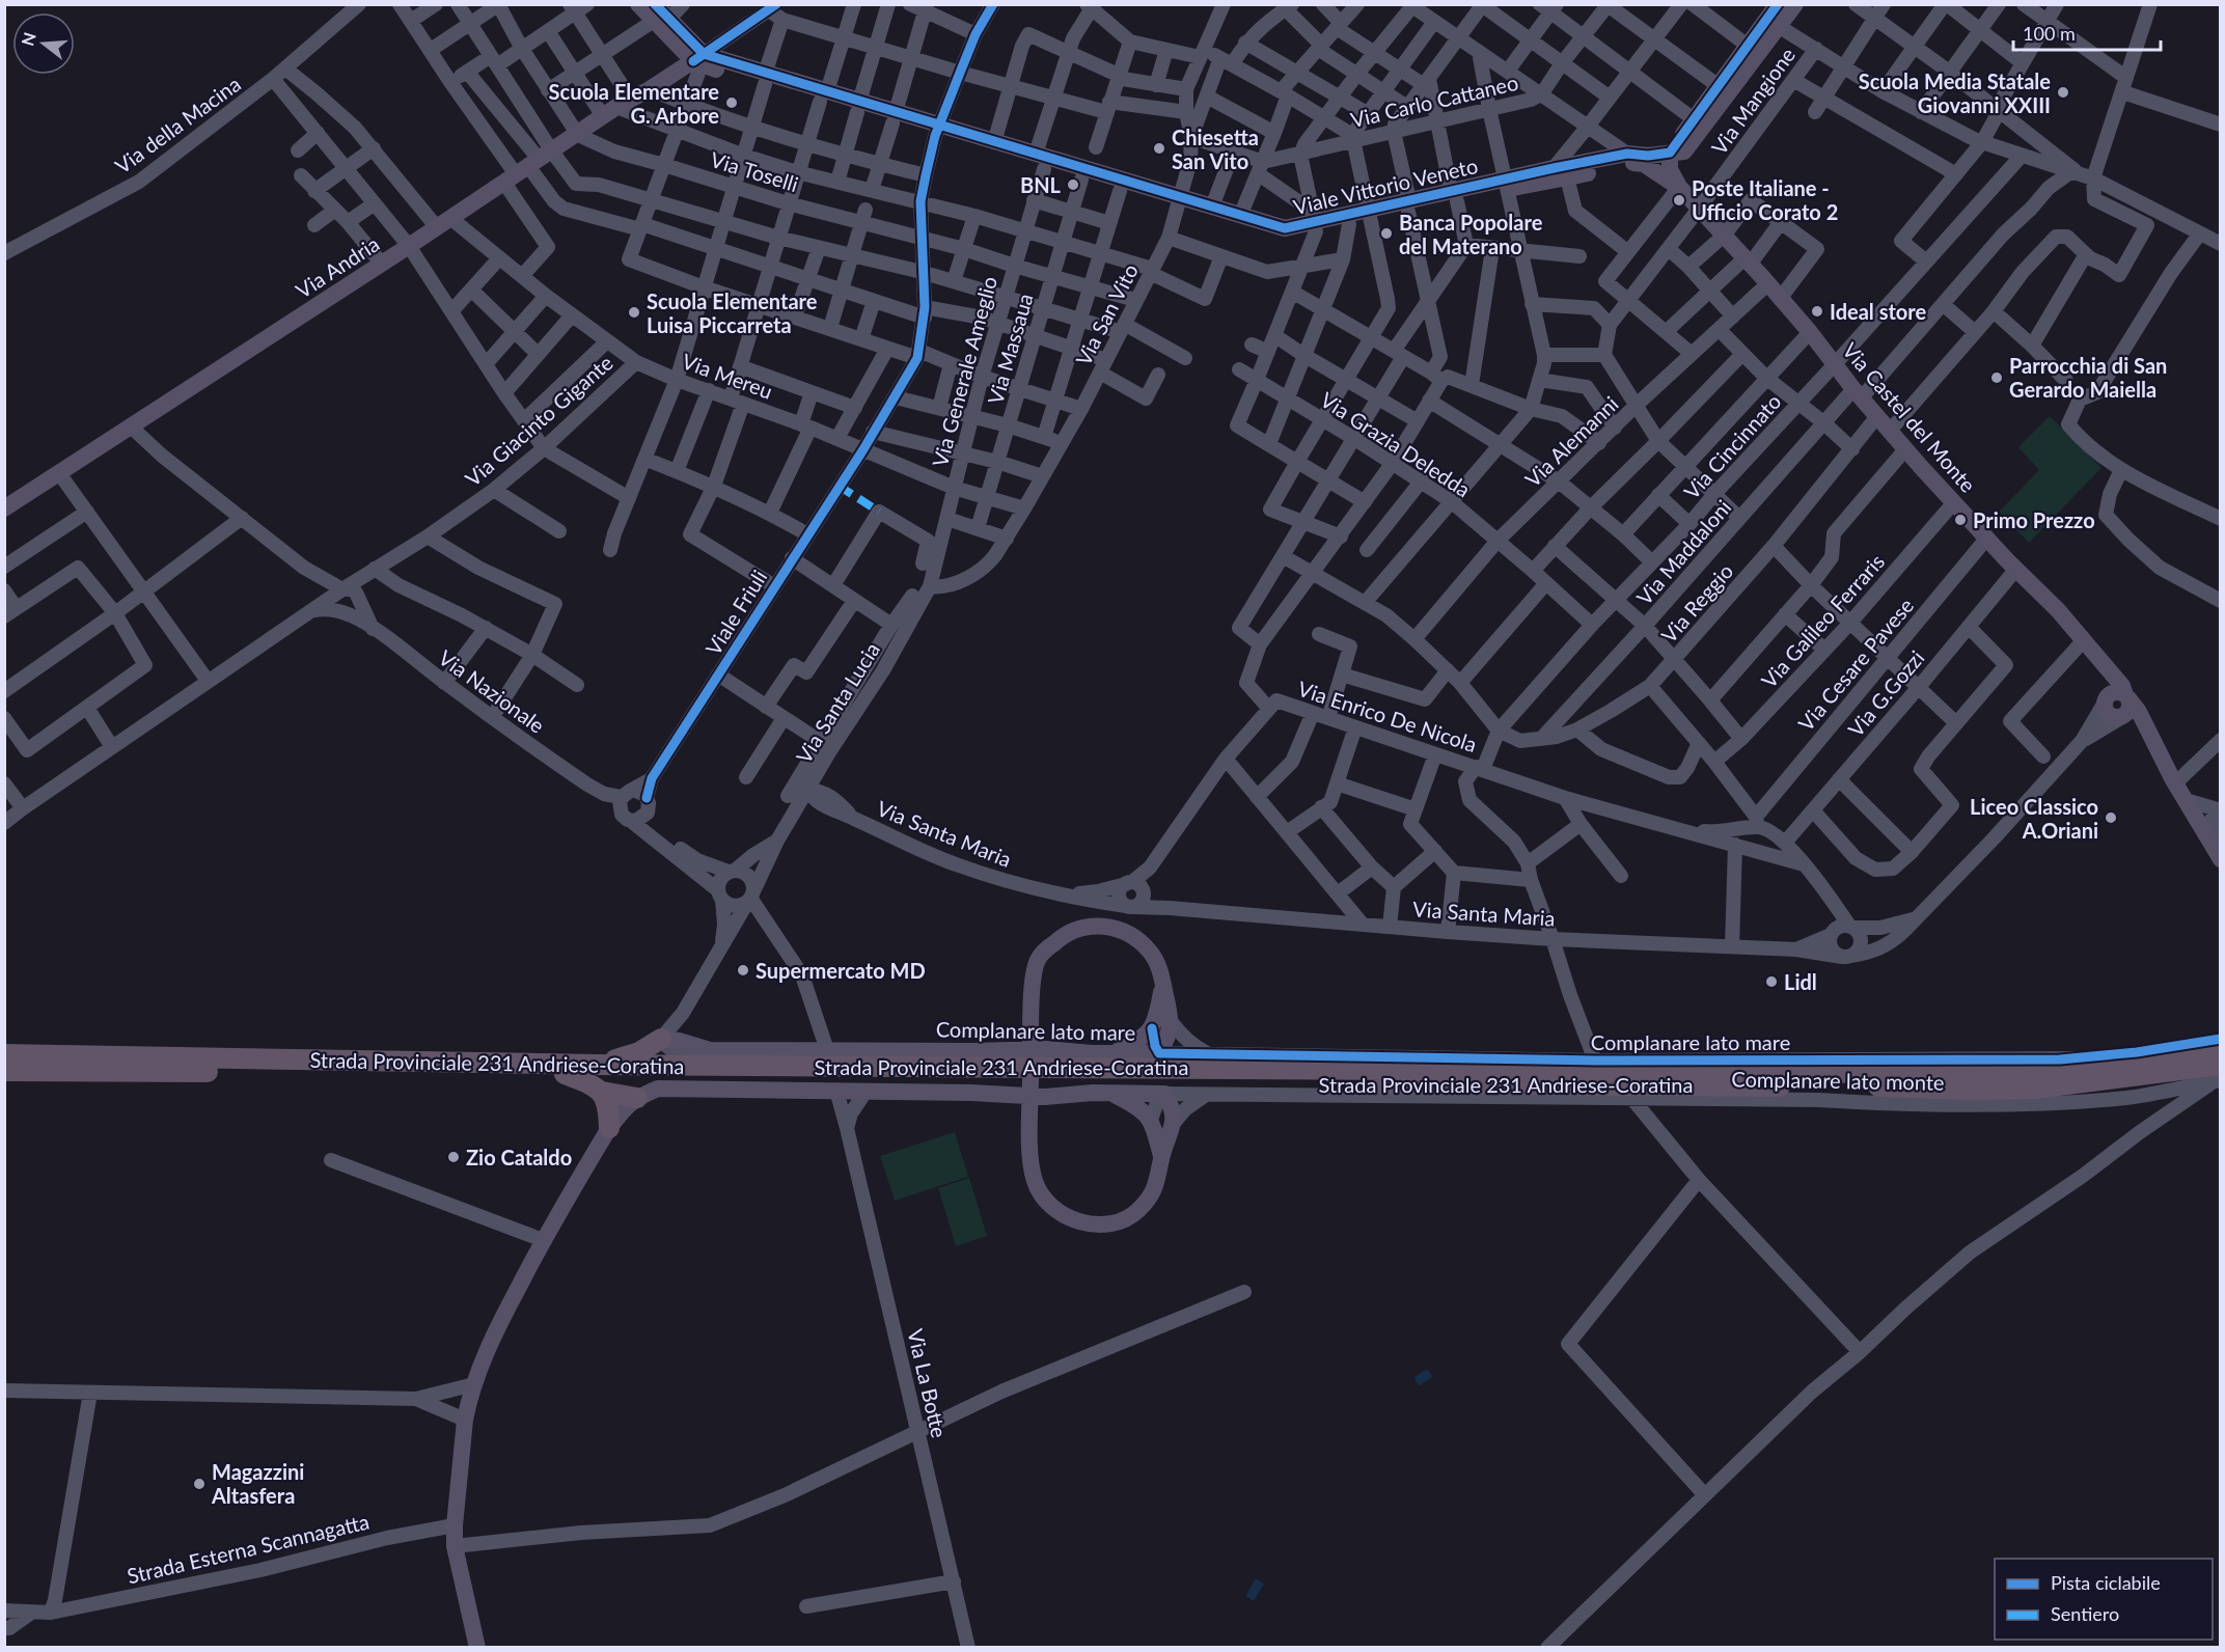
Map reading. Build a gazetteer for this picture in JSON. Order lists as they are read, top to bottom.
{
  "streets": {
    "highway": ["Strada Provinciale 231 Andriese-Coratina"],
    "main road": [
      "Viale Vittorio Veneto",
      "Via Andria",
      "Via Castel del Monte",
      "Complanare lato mare",
      "Complanare lato monte"
    ],
    "street": [
      "Via Carlo Cattaneo",
      "Via Mangione",
      "Via della Macina",
      "Via Toselli",
      "Via San Vito",
      "Via Massaua",
      "Via Generale Ameglio",
      "Via Mereu",
      "Via Giacinto Gigante",
      "Via Alemanni",
      "Via Grazia Deledda",
      "Via Cincinnato",
      "Via Maddaloni",
      "Via Reggio",
      "Viale Friuli",
      "Via Galileo Ferraris",
      "Via Cesare Pavese",
      "Via Nazionale",
      "Via G.Gozzi",
      "Via Santa Lucia",
      "Via Enrico De Nicola",
      "Via Santa Maria",
      "Via La Botte",
      "Strada Esterna Scannagatta"
    ]
  },
  "crossings": [
    ["Via Carlo Cattaneo", "Via Castel del Monte"],
    ["Via Mangione", "Via Castel del Monte"],
    ["Via della Macina", "Via Mereu"],
    ["Via Toselli", "Via Andria"],
    ["Via Toselli", "Via San Vito"],
    ["Via Toselli", "Via Massaua"],
    ["Via Toselli", "Via Generale Ameglio"],
    ["Viale Vittorio Veneto", "Via San Vito"],
    ["Viale Vittorio Veneto", "Via Massaua"],
    ["Viale Vittorio Veneto", "Via Generale Ameglio"],
    ["Viale Vittorio Veneto", "Via Castel del Monte"],
    ["Via Andria", "Via Mereu"],
    ["Via San Vito", "Via Generale Ameglio"],
    ["Via San Vito", "Via Mereu"],
    ["Via San Vito", "Via Santa Lucia"],
    ["Via Massaua", "Via Mereu"],
    ["Via Generale Ameglio", "Via Mereu"],
    ["Via Generale Ameglio", "Via Santa Lucia"],
    ["Via Mereu", "Via Giacinto Gigante"],
    ["Via Mereu", "Viale Friuli"],
    ["Via Castel del Monte", "Via Alemanni"],
    ["Via Castel del Monte", "Via Cincinnato"],
    ["Via Castel del Monte", "Via Maddaloni"],
    ["Via Castel del Monte", "Via Reggio"],
    ["Via Castel del Monte", "Via Galileo Ferraris"],
    ["Via Castel del Monte", "Via Cesare Pavese"],
    ["Via Castel del Monte", "Via G.Gozzi"],
    ["Via Giacinto Gigante", "Via Nazionale"],
    ["Via Alemanni", "Via Grazia Deledda"],
    ["Via Grazia Deledda", "Via Cincinnato"],
    ["Via Cincinnato", "Via Reggio"],
    ["Via Cincinnato", "Via Enrico De Nicola"],
    ["Via Maddaloni", "Via Reggio"],
    ["Viale Friuli", "Via Nazionale"],
    ["Via Cesare Pavese", "Via Enrico De Nicola"],
    ["Via Nazionale", "Via Santa Lucia"],
    ["Via Santa Lucia", "Via Santa Maria"],
    ["Via Santa Lucia", "Complanare lato mare"],
    ["Via Enrico De Nicola", "Via Santa Maria"],
    ["Strada Provinciale 231 Andriese-Coratina", "Complanare lato monte"],
    ["Complanare lato monte", "Via La Botte"],
    ["Complanare lato monte", "Strada Esterna Scannagatta"]
  ],
  "places": [
    "Scuola Media Statale Giovanni XXIII",
    "Scuola Elementare G. Arbore",
    "Chiesetta San Vito",
    "BNL",
    "Poste Italiane - Ufficio Corato 2",
    "Banca Popolare del Materano",
    "Ideal store",
    "Scuola Elementare Luisa Piccarreta",
    "Parrocchia di San Gerardo Maiella",
    "Primo Prezzo",
    "Liceo Classico A.Oriani",
    "Supermercato MD",
    "Lidl",
    "Zio Cataldo",
    "Magazzini Altasfera"
  ],
  "legend": ["Pista ciclabile", "Sentiero"],
  "scale_bar": "100 m",
  "north": "left"
}
